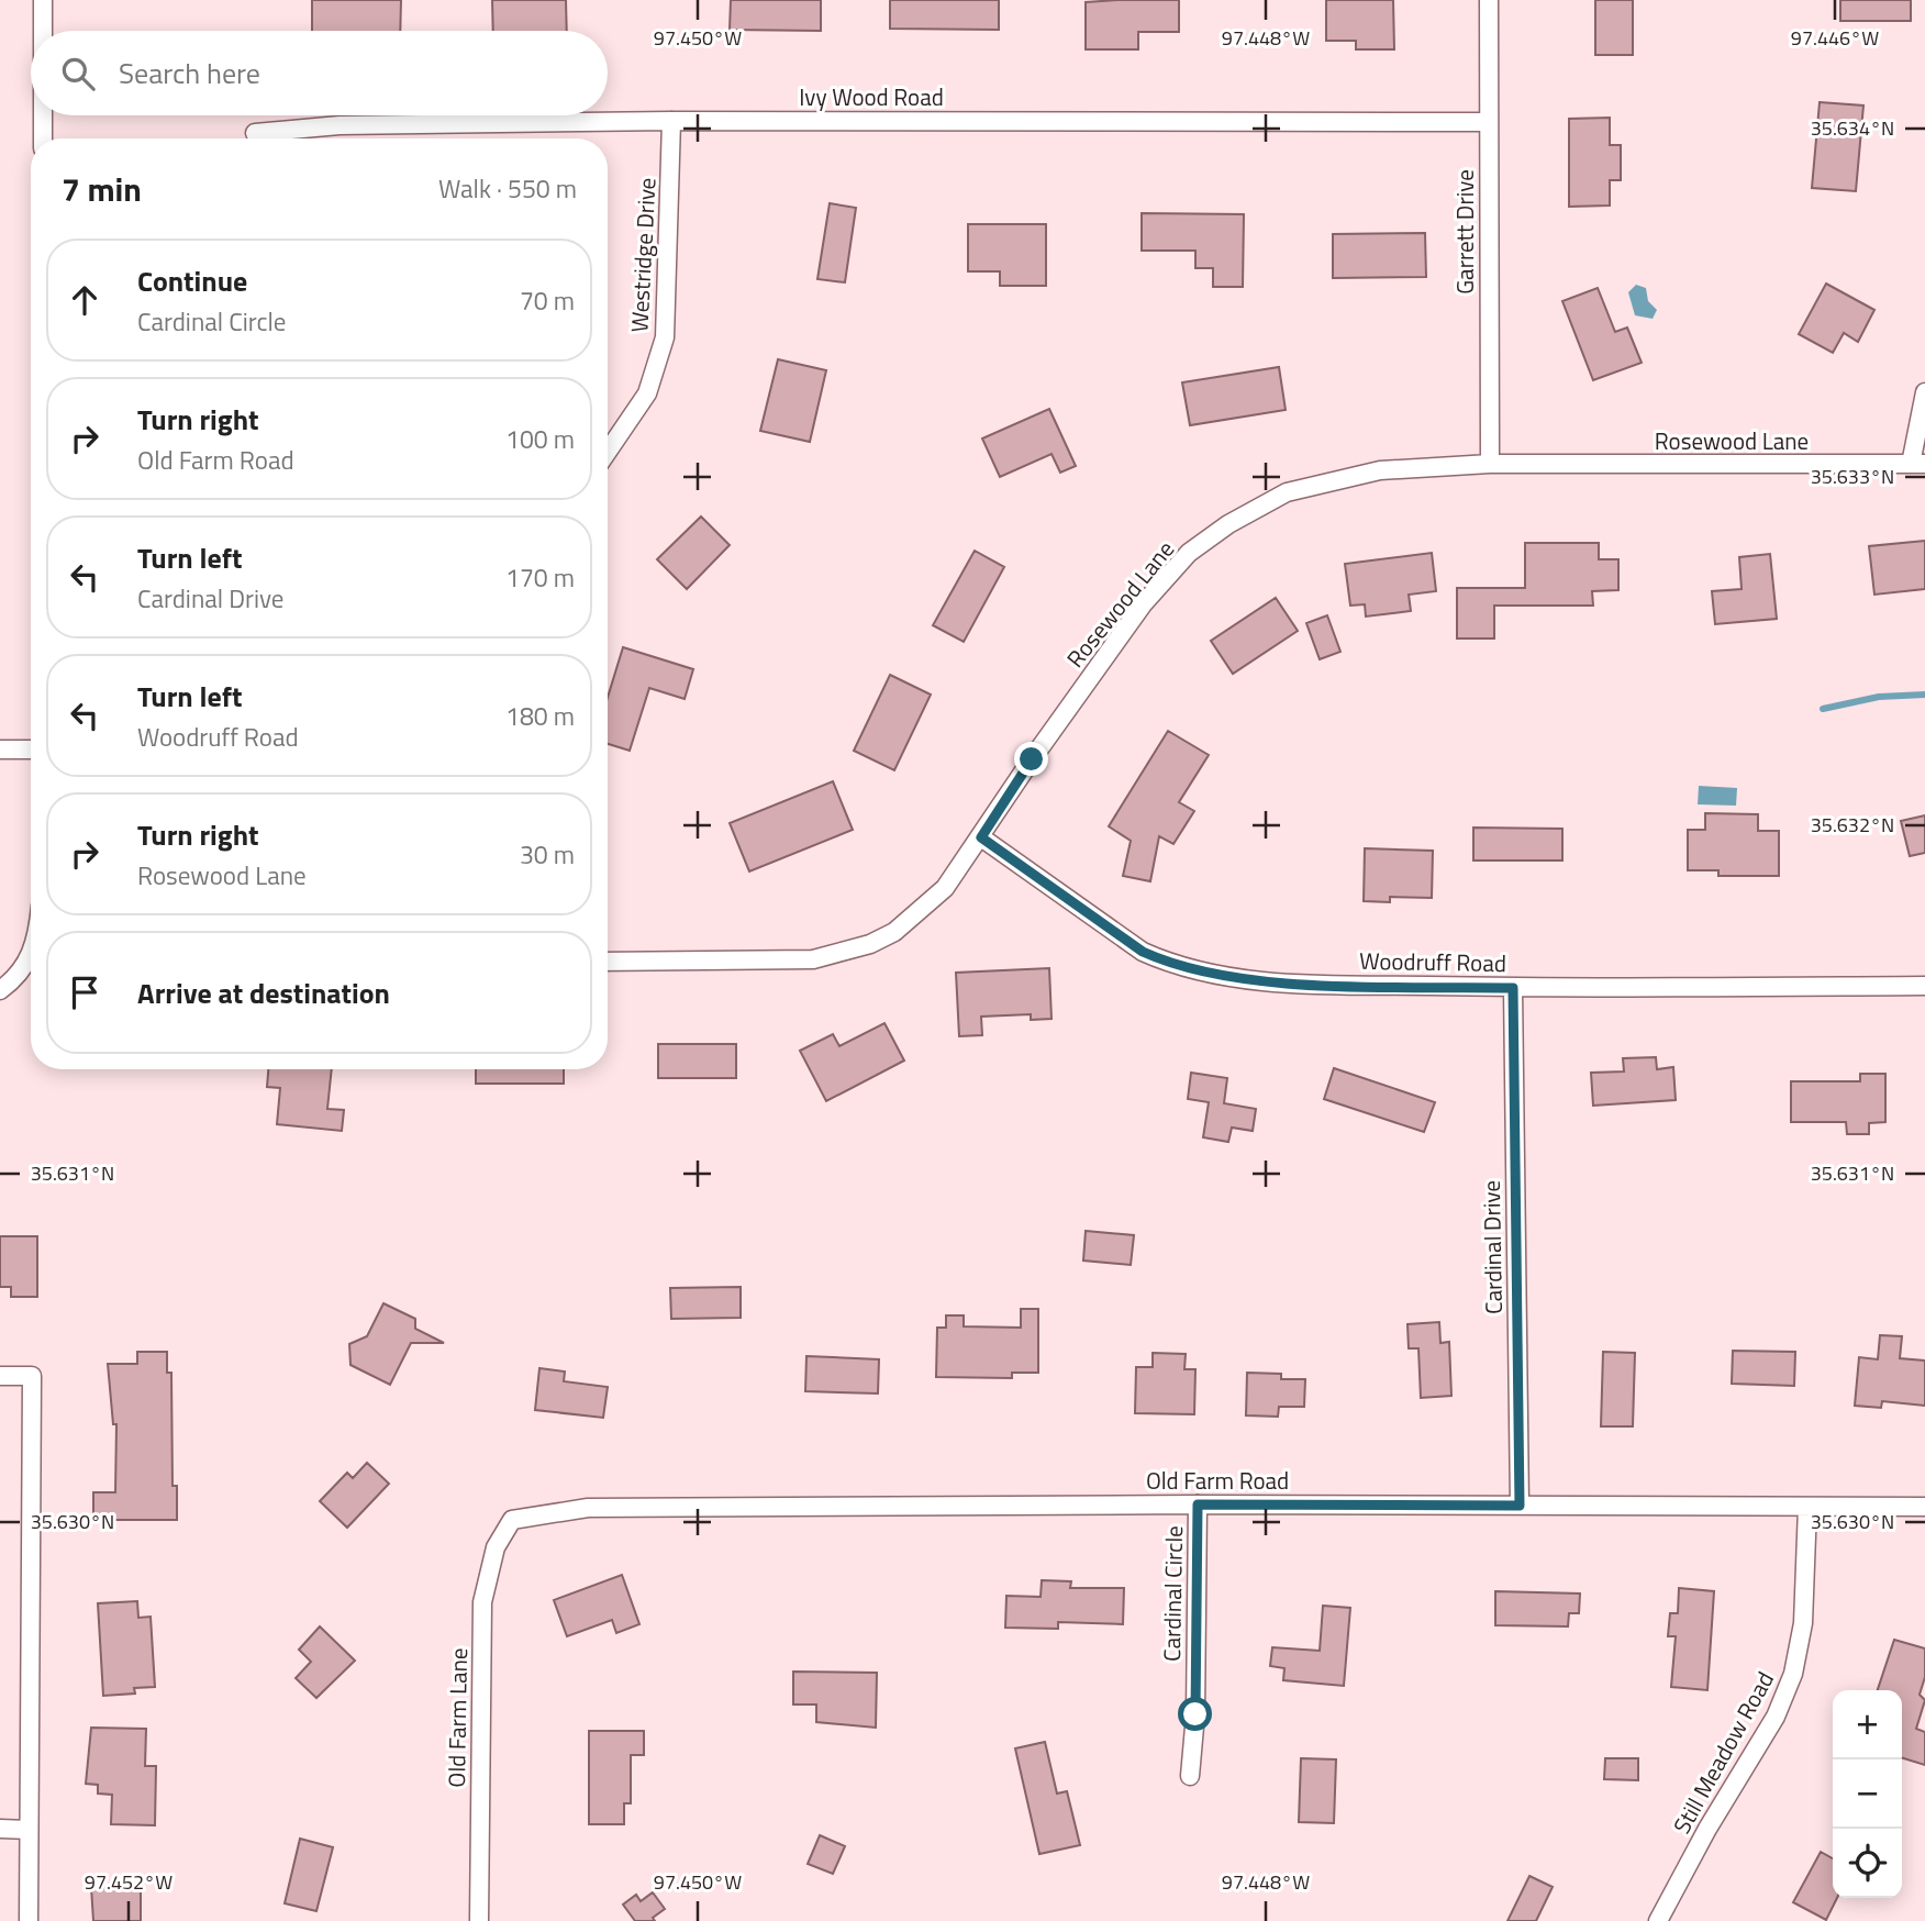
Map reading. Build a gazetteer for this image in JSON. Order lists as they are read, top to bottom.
{
  "streets": {
    "street": [
      "Ivy Wood Road",
      "Garrett Drive",
      "Westridge Drive",
      "Rosewood Lane",
      "Woodruff Road",
      "Cardinal Drive",
      "Old Farm Road",
      "Cardinal Circle",
      "Old Farm Lane",
      "Still Meadow Road"
    ]
  },
  "crossings": [
    ["Ivy Wood Road", "Garrett Drive"],
    ["Ivy Wood Road", "Westridge Drive"],
    ["Garrett Drive", "Rosewood Lane"],
    ["Rosewood Lane", "Woodruff Road"],
    ["Woodruff Road", "Cardinal Drive"],
    ["Cardinal Drive", "Old Farm Road"],
    ["Old Farm Road", "Cardinal Circle"],
    ["Old Farm Road", "Old Farm Lane"],
    ["Old Farm Road", "Still Meadow Road"]
  ],
  "page": {
    "search": "Search here",
    "heading": ["7 min", "Walk · 550 m"],
    "list": [
      ["Continue", "Cardinal Circle", "70 m"],
      ["Turn right", "Old Farm Road", "100 m"],
      ["Turn left", "Cardinal Drive", "170 m"],
      ["Turn left", "Woodruff Road", "180 m"],
      ["Turn right", "Rosewood Lane", "30 m"],
      "Arrive at destination"
    ],
    "map_buttons": ["+", "−"]
  },
  "coordinates": [
    "97.450°W",
    "97.448°W",
    "97.446°W",
    "35.634°N",
    "35.633°N",
    "35.632°N",
    "35.631°N",
    "35.630°N",
    "97.452°W"
  ]
}
